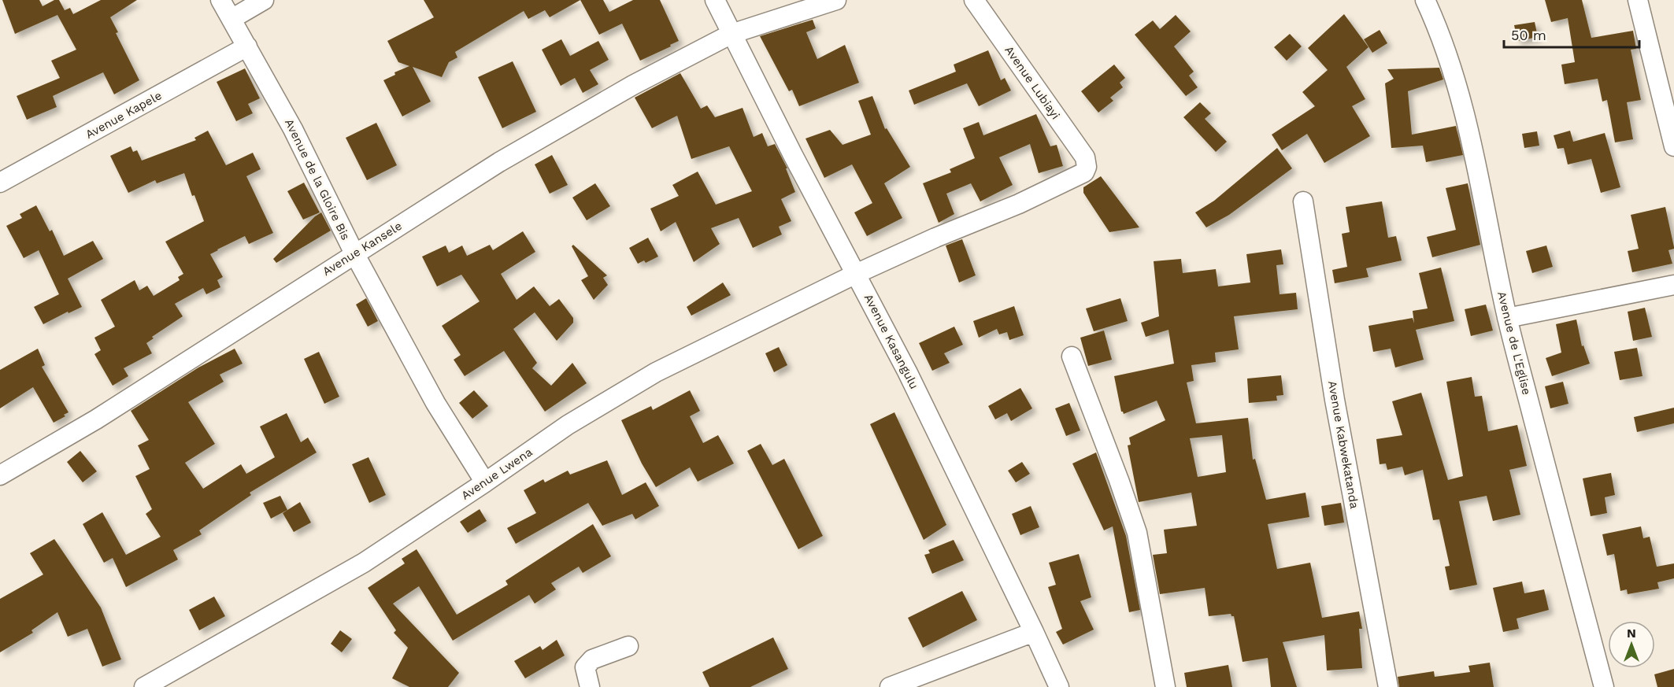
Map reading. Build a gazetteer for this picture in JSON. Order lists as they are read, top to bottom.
{
  "streets": {
    "street": [
      "Avenue Lubiayi",
      "Avenue Kapele",
      "Avenue de la Gloire Bis",
      "Avenue Kansele",
      "Avenue Kasangulu",
      "Avenue de L'Eglise",
      "Avenue Kabwekatanda",
      "Avenue Lwena"
    ]
  },
  "crossings": [
    ["Avenue Lubiayi", "Avenue Lwena"],
    ["Avenue Kapele", "Avenue de la Gloire Bis"],
    ["Avenue de la Gloire Bis", "Avenue Kansele"],
    ["Avenue de la Gloire Bis", "Avenue Lwena"],
    ["Avenue Kansele", "Avenue Kasangulu"],
    ["Avenue Kasangulu", "Avenue Lwena"]
  ],
  "scale_bar": "50 m",
  "north": "top"
}
